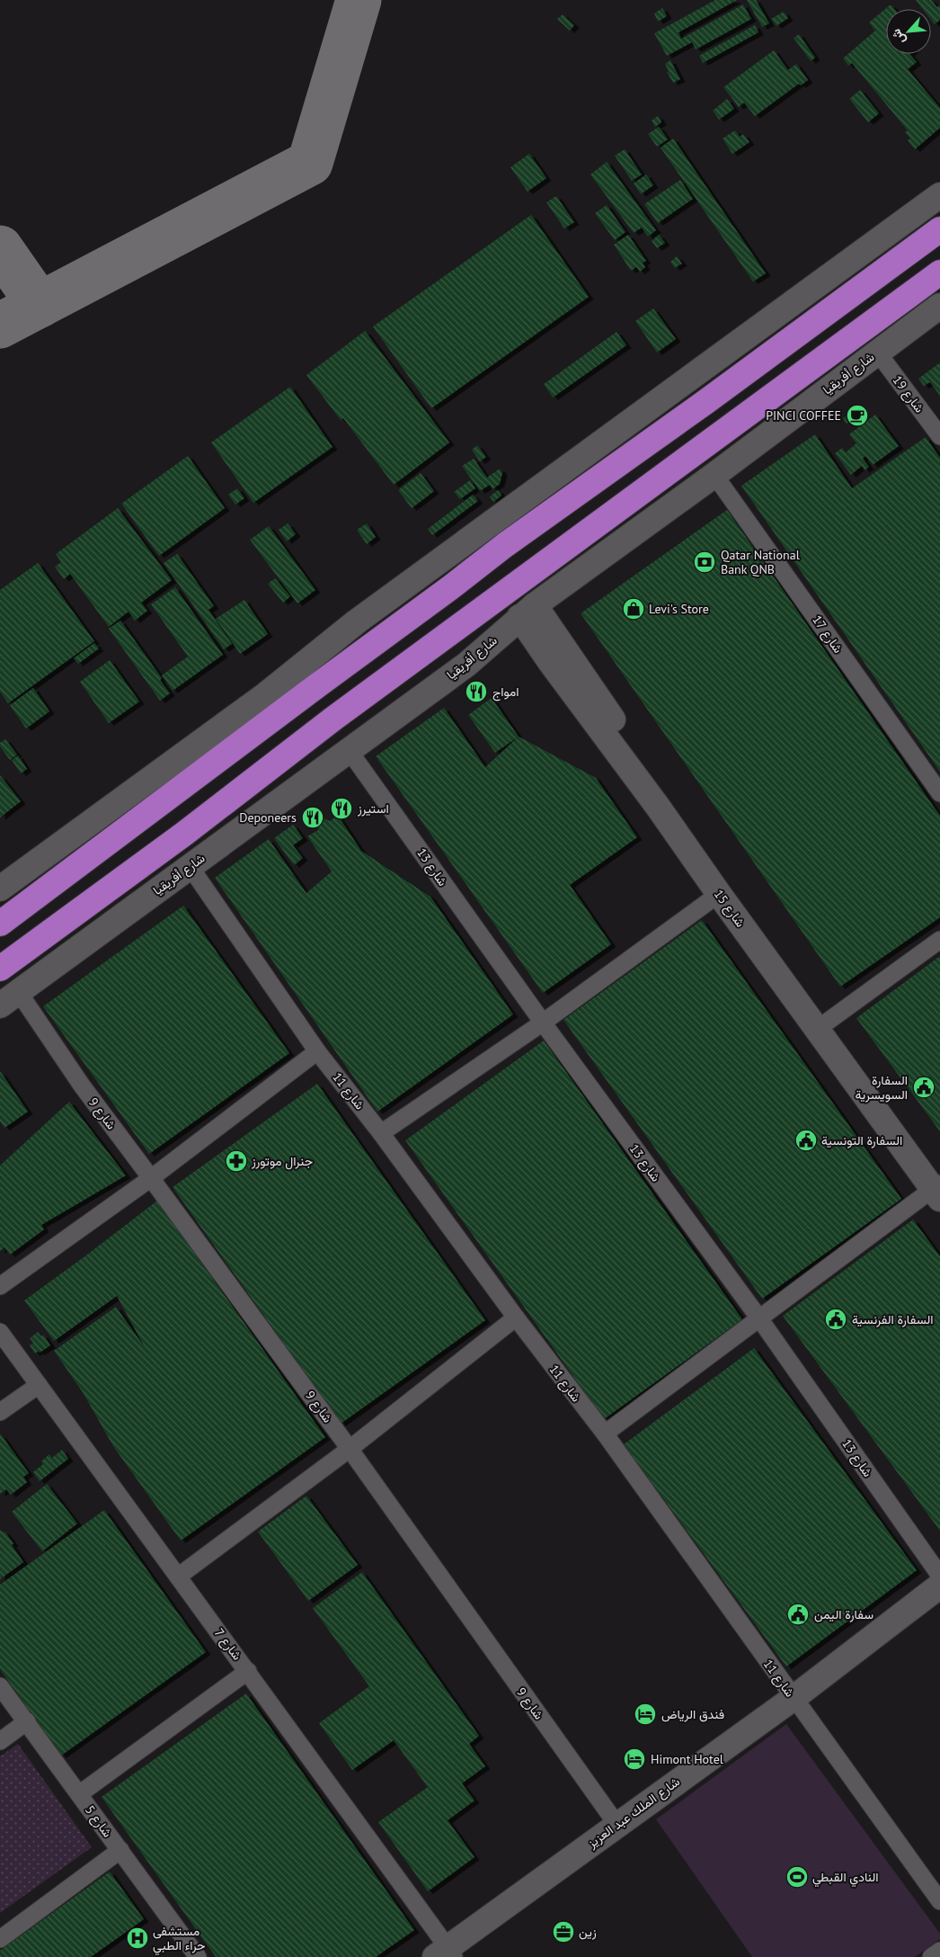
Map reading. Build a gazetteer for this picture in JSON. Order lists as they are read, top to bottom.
{
  "streets": {
    "highway": ["شارع أفريقيا"],
    "street": [
      "شارع 19",
      "شارع 17",
      "شارع 13",
      "شارع 15",
      "شارع 11",
      "شارع 9",
      "شارع 7",
      "شارع الملك عبد العزيز",
      "شارع 5"
    ]
  },
  "crossings": [
    ["شارع أفريقيا", "شارع 19"],
    ["شارع أفريقيا", "شارع 17"],
    ["شارع أفريقيا", "شارع 13"],
    ["شارع أفريقيا", "شارع 15"],
    ["شارع أفريقيا", "شارع 11"],
    ["شارع أفريقيا", "شارع 9"],
    ["شارع 11", "شارع الملك عبد العزيز"],
    ["شارع 9", "شارع الملك عبد العزيز"],
    ["شارع 7", "شارع الملك عبد العزيز"]
  ],
  "places": {
    "cafe": ["PINCI COFFEE"],
    "bank": ["Qatar National Bank QNB"],
    "shop": ["Levi's Store"],
    "restaurant": ["امواج", "استيرز", "Deponeers"],
    "public building": [
      "السفارة السويسرية",
      "السفارة التونسية",
      "السفارة الفرنسية",
      "سفارة اليمن"
    ],
    "pharmacy": ["جنرال موتورز"],
    "hotel": ["فندق الرياض", "Himont Hotel"],
    "sports": ["النادي القبطي"],
    "office": ["زين"],
    "hospital": ["مستشفى حراء الطبي"]
  },
  "north": "bottom left"
}
